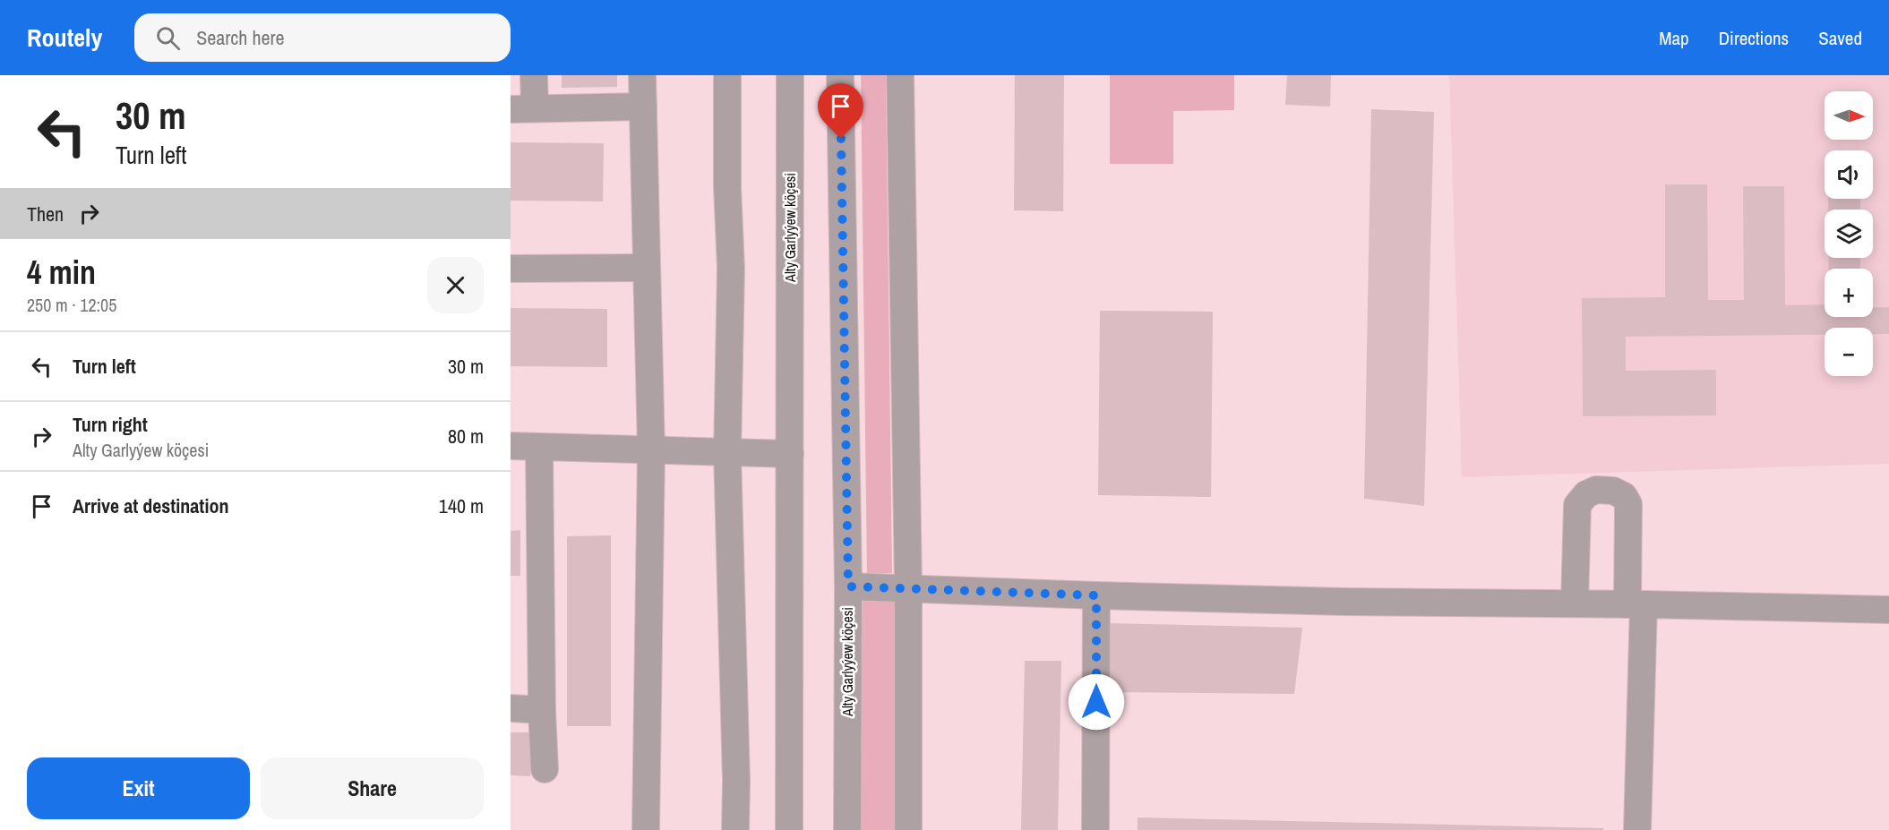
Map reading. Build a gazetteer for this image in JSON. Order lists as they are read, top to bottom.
{
  "streets": {
    "street": ["Alty Garlyýew köçesi"]
  },
  "north": "right",
  "page": {
    "header": "Routely",
    "search": "Search here",
    "nav": ["Map", "Directions", "Saved"],
    "turn": ["30 m", "Turn left"],
    "map_buttons": ["+", "−"],
    "then": "Then",
    "heading": ["4 min", "250 m · 12:05"],
    "list": [
      {
        "name": "Turn left",
        "value": "30 m"
      },
      {
        "name": "Turn right",
        "note": "Alty Garlyýew köçesi",
        "value": "80 m"
      },
      {
        "name": "Arrive at destination",
        "value": "140 m"
      }
    ],
    "buttons": ["Exit", "Share"]
  }
}
